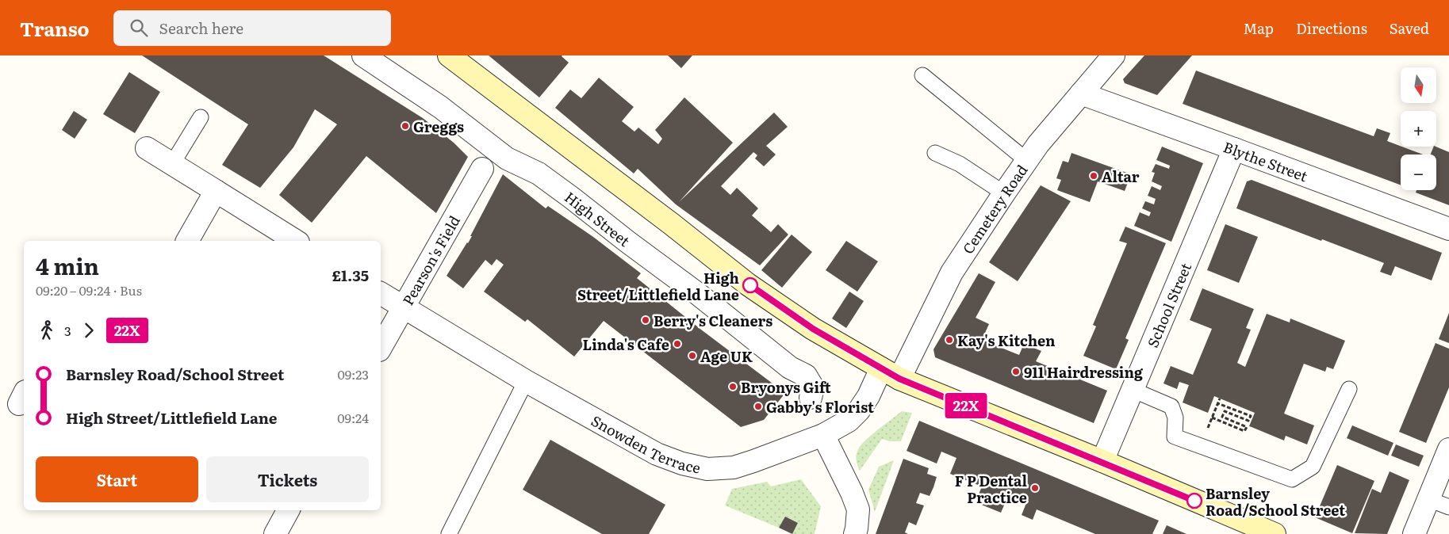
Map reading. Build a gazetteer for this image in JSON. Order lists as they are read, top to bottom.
{
  "streets": {
    "street": [
      "Blythe Street",
      "Cemetery Road",
      "High Street",
      "Pearson's Field",
      "School Street",
      "Snowden Terrace"
    ]
  },
  "crossings": [
    ["Blythe Street", "Cemetery Road"],
    ["Blythe Street", "School Street"],
    ["Cemetery Road", "Snowden Terrace"],
    ["Pearson's Field", "Snowden Terrace"]
  ],
  "places": [
    "Greggs",
    "Altar",
    "High Street/Littlefield Lane",
    "Berry's Cleaners",
    "Kay's Kitchen",
    "Linda's Cafe",
    "Age UK",
    "911 Hairdressing",
    "Bryonys Gift",
    "Gabby's Florist",
    "F P Dental Practice",
    "Barnsley Road/School Street"
  ],
  "lines": ["bus line 22X"],
  "north": "bottom",
  "page": {
    "header": "Transo",
    "search": "Search here",
    "nav": ["Map", "Directions", "Saved"],
    "on_map": "22X",
    "map_buttons": ["+", "−"],
    "heading": ["4 min", "09:20 – 09:24 · Bus", "£1.35"],
    "legs": ["3", "22X"],
    "list": [
      {
        "name": "Barnsley Road/School Street",
        "value": "09:23"
      },
      {
        "name": "High Street/Littlefield Lane",
        "value": "09:24"
      }
    ],
    "buttons": ["Start", "Tickets"]
  }
}
